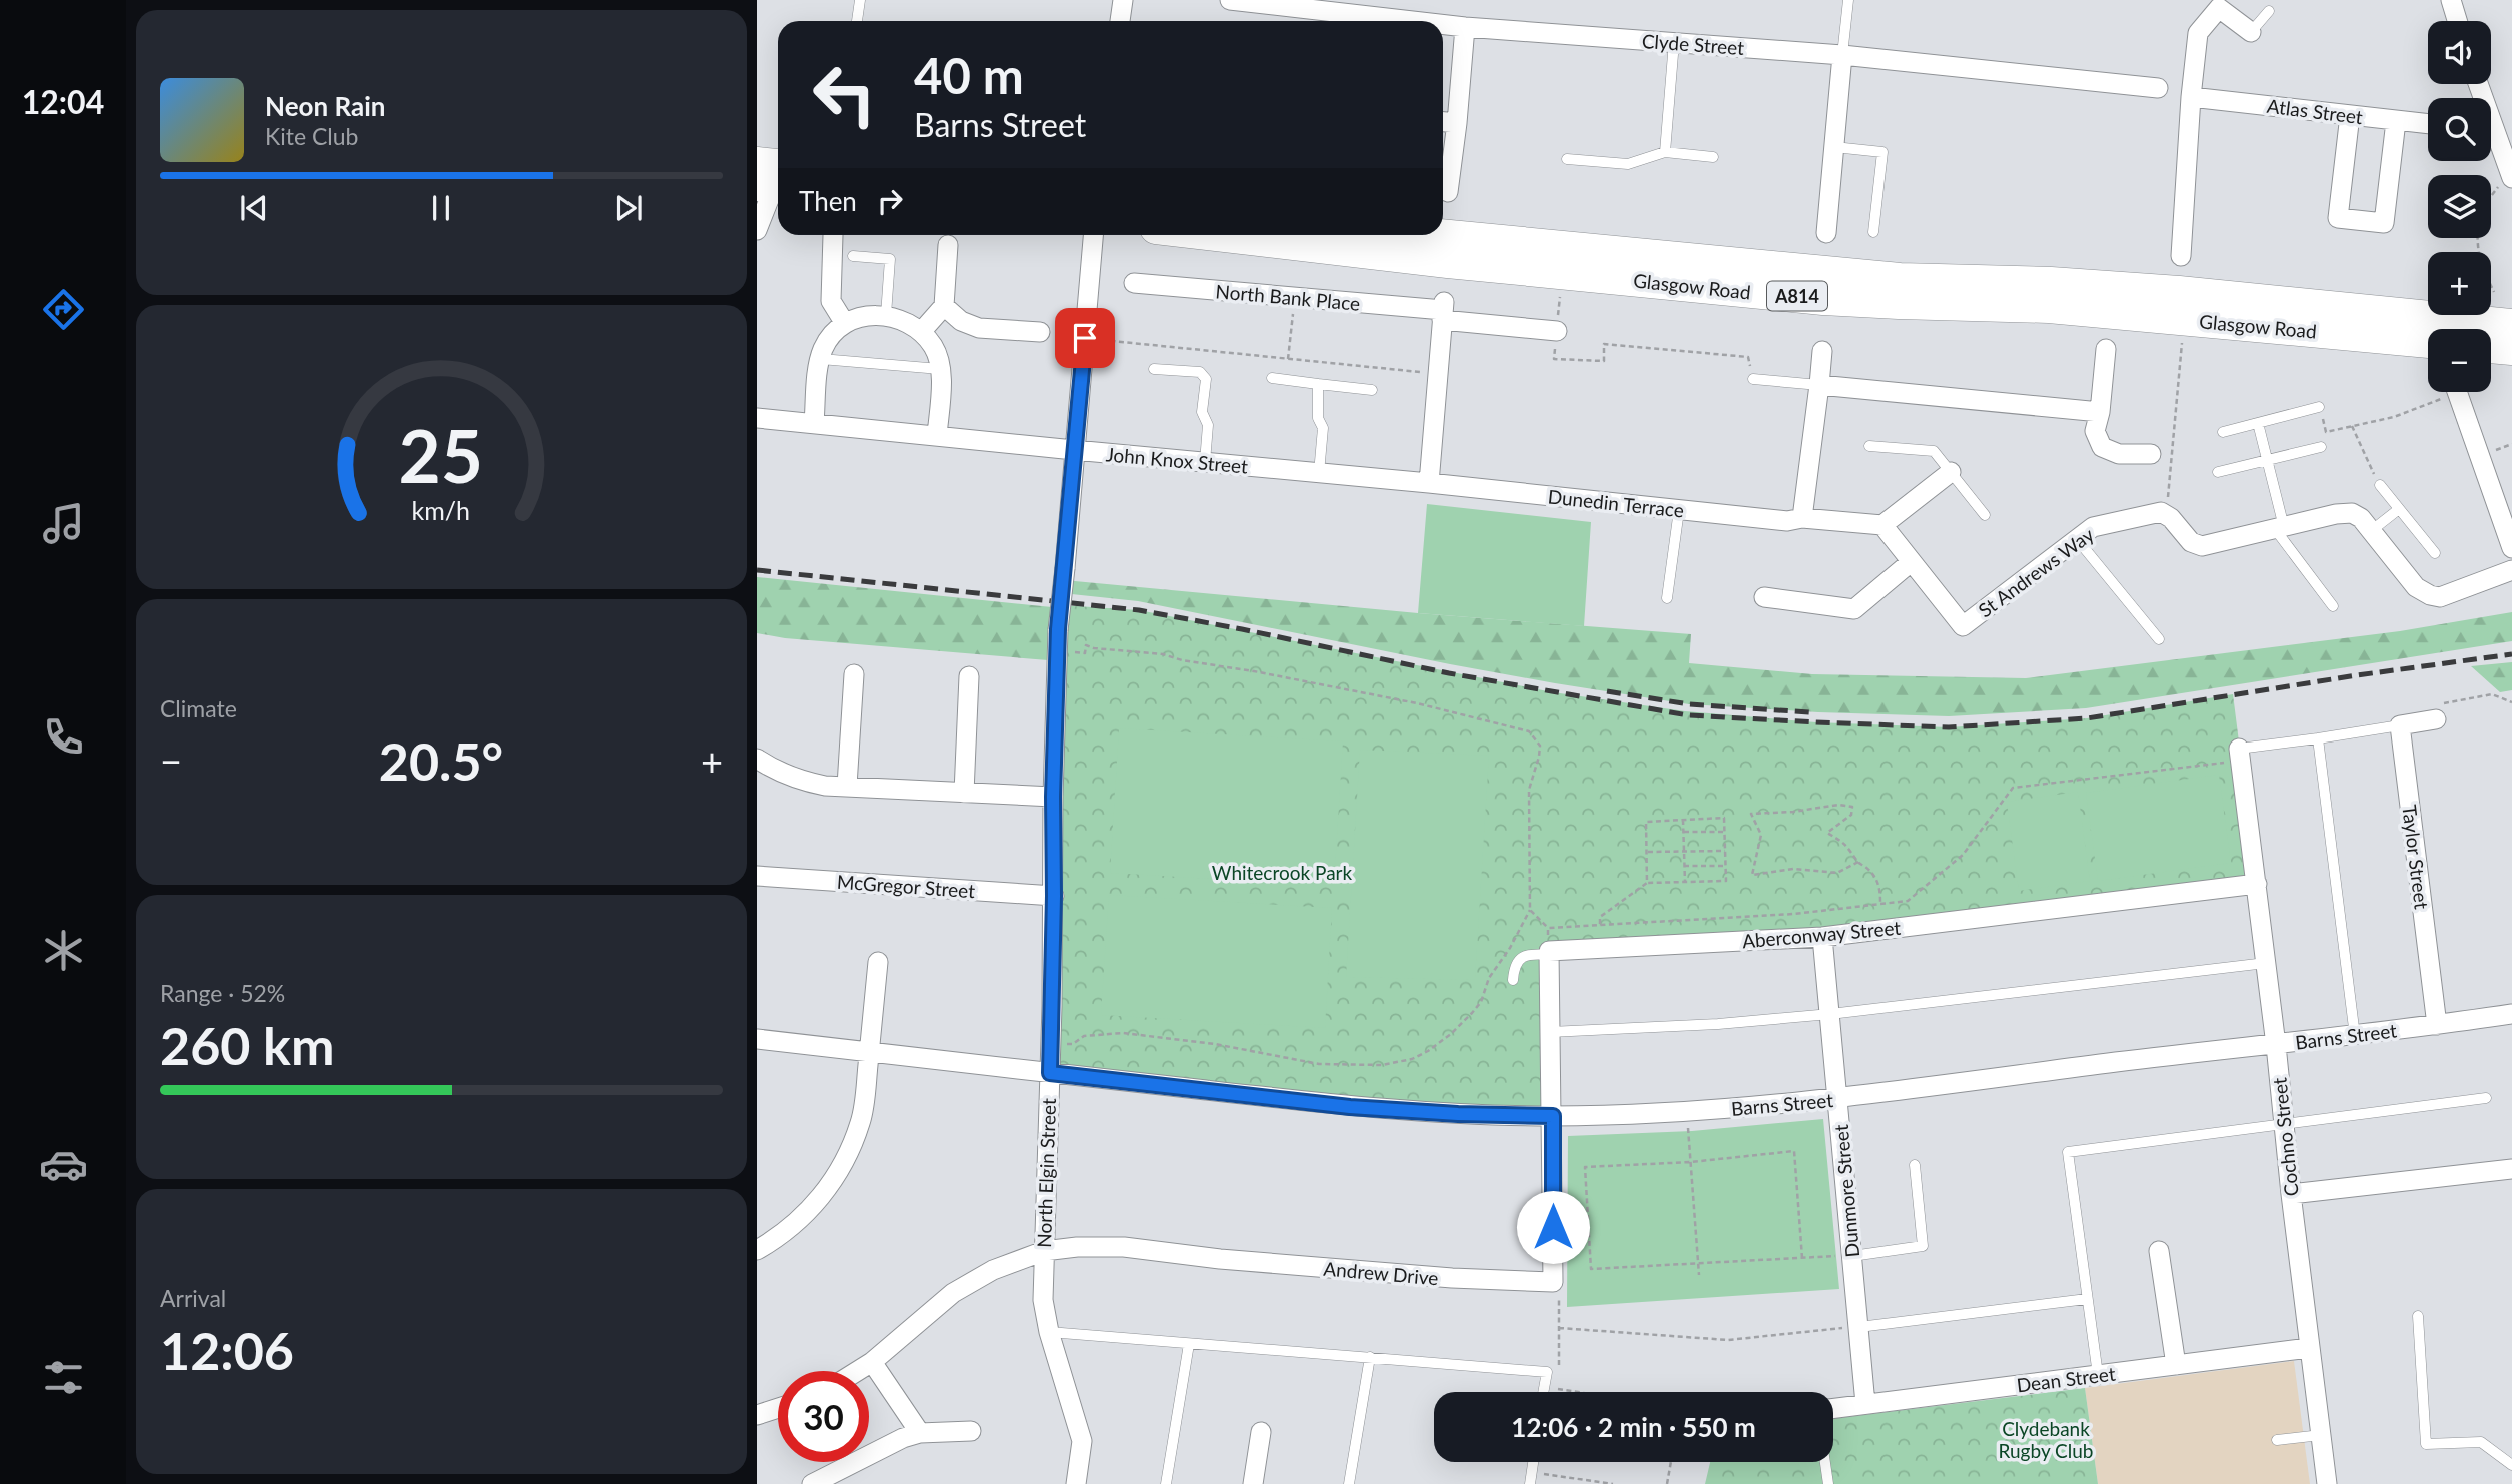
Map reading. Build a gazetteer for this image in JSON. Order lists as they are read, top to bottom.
{
  "streets": {
    "main road": ["Glasgow Road", "A814"],
    "street": [
      "Clyde Street",
      "Atlas Street",
      "North Bank Place",
      "John Knox Street",
      "Dunedin Terrace",
      "St Andrews Way",
      "Taylor Street",
      "McGregor Street",
      "Aberconway Street",
      "Barns Street",
      "Cochno Street",
      "North Elgin Street",
      "Dunmore Street",
      "Andrew Drive",
      "Dean Street"
    ]
  },
  "crossings": [
    ["John Knox Street", "Dunedin Terrace"],
    ["John Knox Street", "North Elgin Street"],
    ["Taylor Street", "Barns Street"],
    ["McGregor Street", "North Elgin Street"],
    ["Aberconway Street", "Cochno Street"],
    ["Aberconway Street", "Dunmore Street"],
    ["Barns Street", "Cochno Street"],
    ["Barns Street", "North Elgin Street"],
    ["Barns Street", "Dunmore Street"],
    ["Cochno Street", "Dean Street"],
    ["North Elgin Street", "Andrew Drive"],
    ["Dunmore Street", "Dean Street"]
  ],
  "parks": ["Whitecrook Park", "Clydebank Rugby Club"],
  "page": {
    "tabs": "12:04",
    "map_buttons": ["+", "−"],
    "turn": ["40 m", "Barns Street"],
    "song": ["Neon Rain", "Kite Club"],
    "then": "Then",
    "tile": [
      "Climate",
      ["Range · 52%", "260 km"],
      ["Arrival", "12:06"]
    ],
    "heat": ["−", "20.5°", "+"],
    "limit": "30",
    "trip": "12:06 · 2 min · 550 m",
    "gauge": ["25", "km/h"]
  }
}
